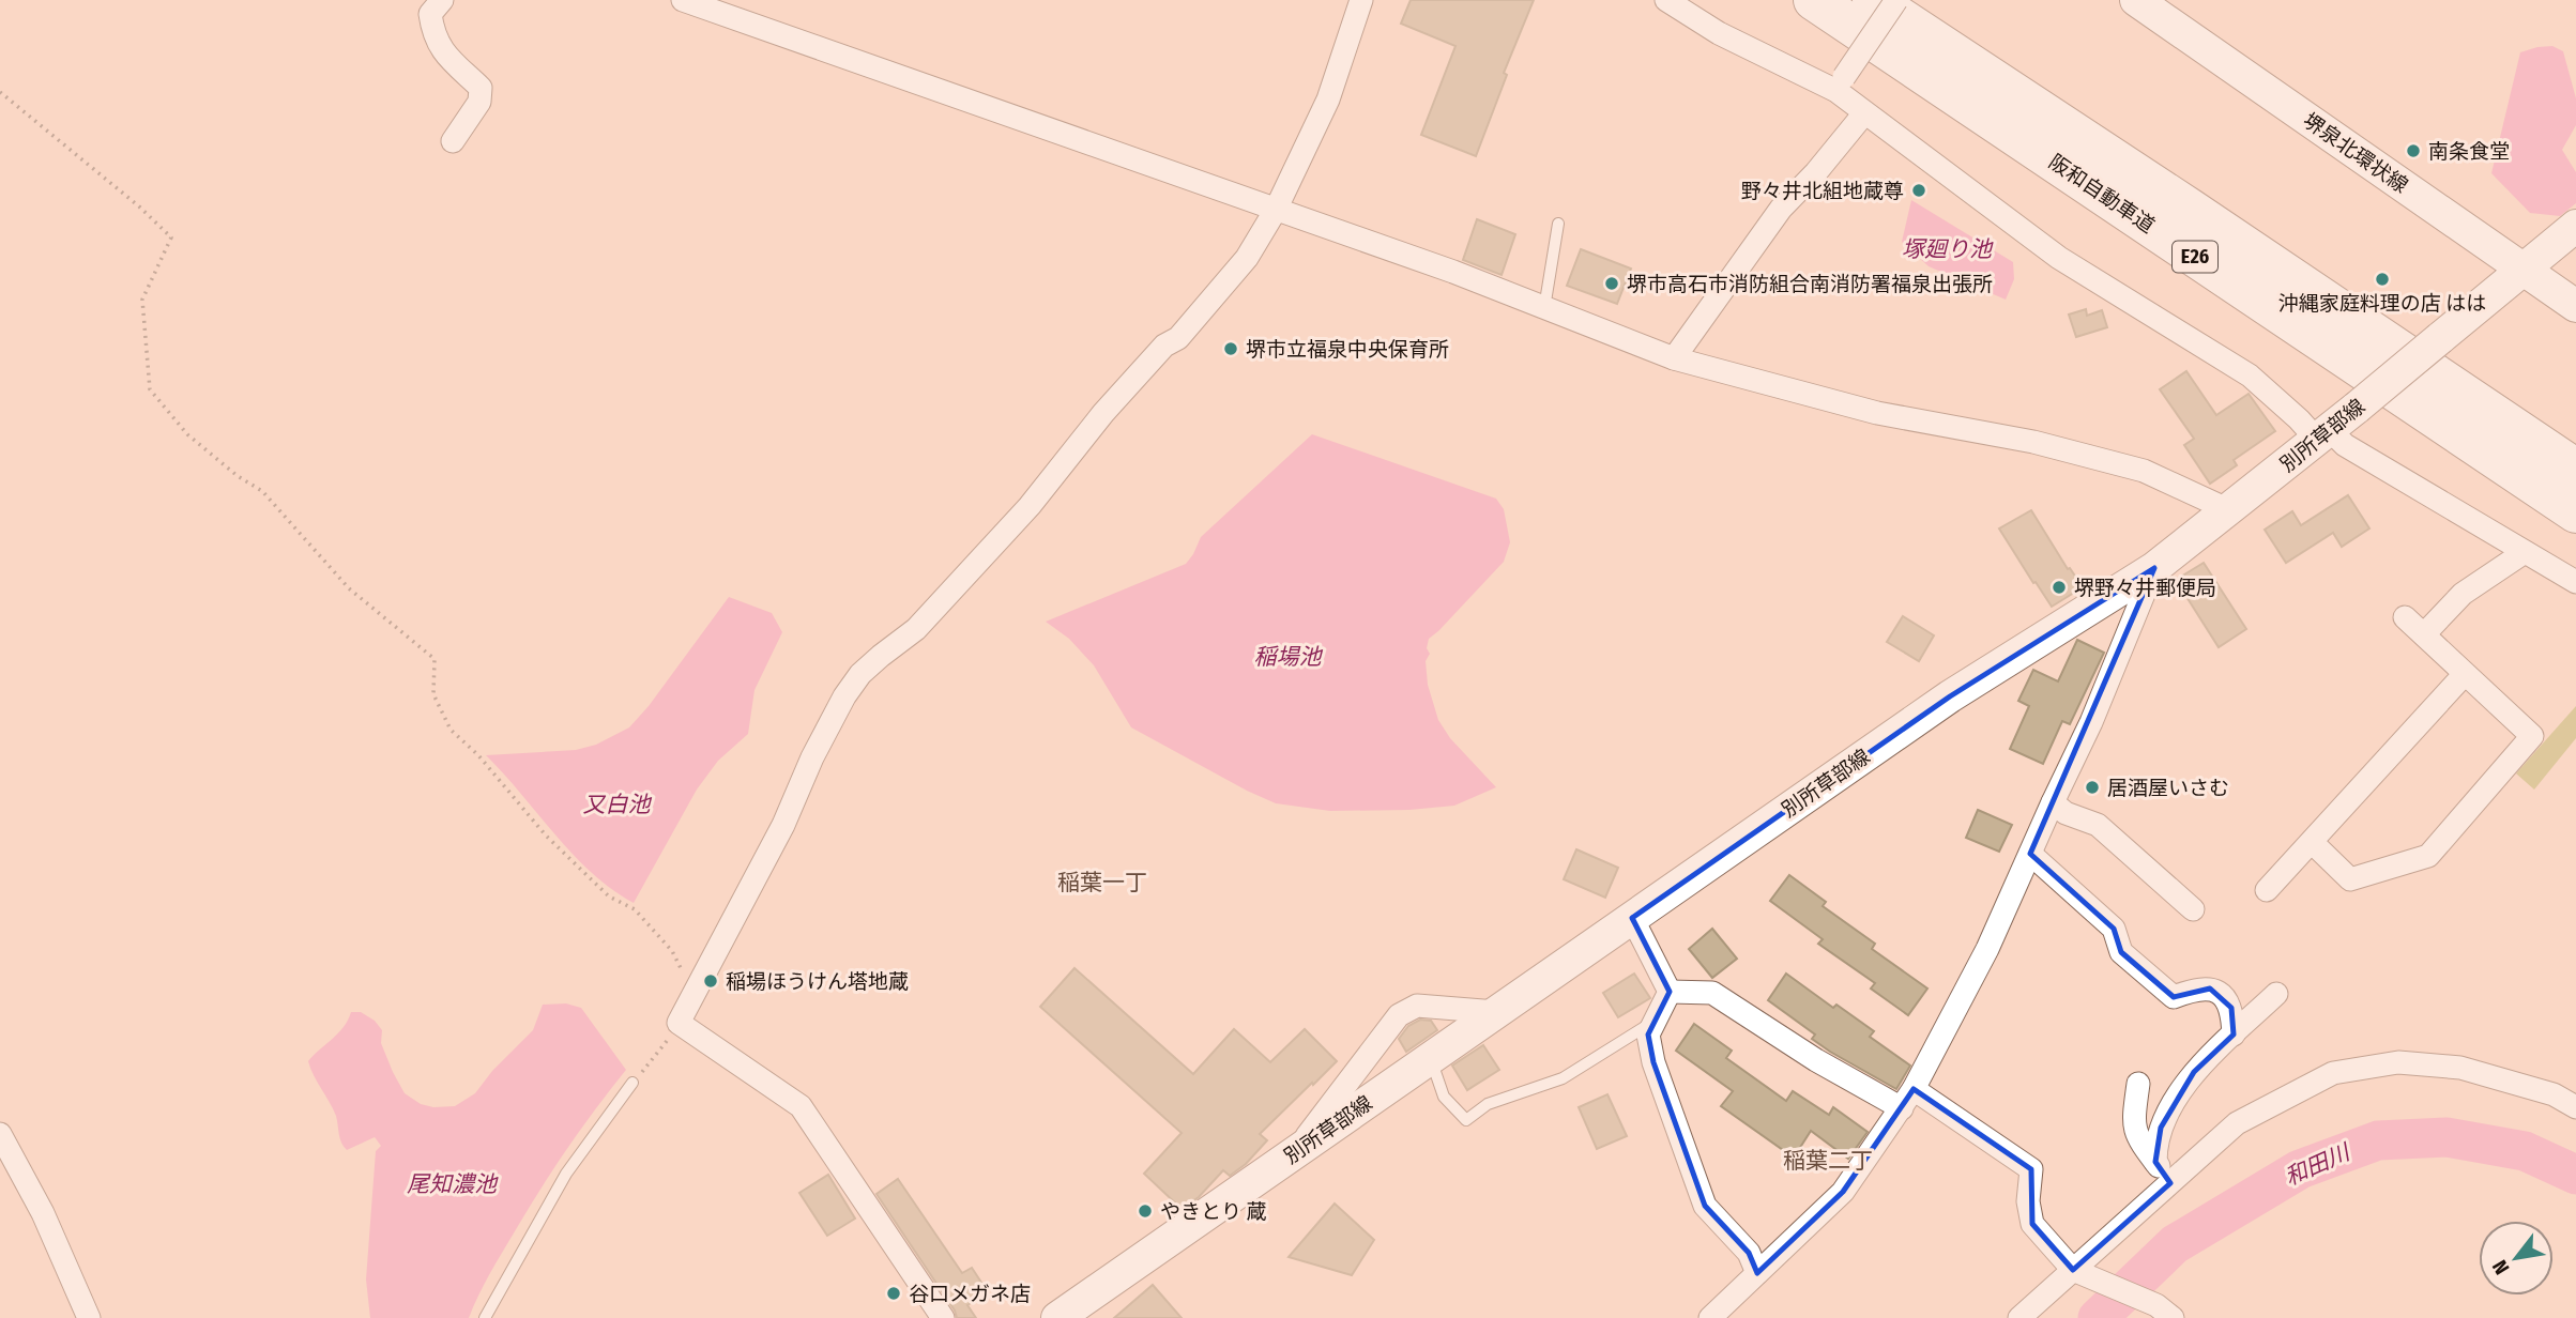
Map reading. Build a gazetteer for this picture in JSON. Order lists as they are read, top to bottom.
{
  "streets": {
    "highway": ["阪和自動車道", "E26"],
    "main road": ["堺泉北環状線", "別所草部線"]
  },
  "crossings": [
    ["堺泉北環状線", "別所草部線"]
  ],
  "districts": ["稲葉一丁", "稲葉二丁"],
  "water": [
    "塚廻り池",
    "稲場池",
    "又白池",
    "和田川",
    "尾知濃池"
  ],
  "places": [
    "南条食堂",
    "野々井北組地蔵尊",
    "沖縄家庭料理の店 はは",
    "堺市高石市消防組合南消防署福泉出張所",
    "堺市立福泉中央保育所",
    "堺野々井郵便局",
    "居酒屋いさむ",
    "稲場ほうけん塔地蔵",
    "やきとり 蔵",
    "谷口メガネ店"
  ],
  "north": "bottom left"
}
